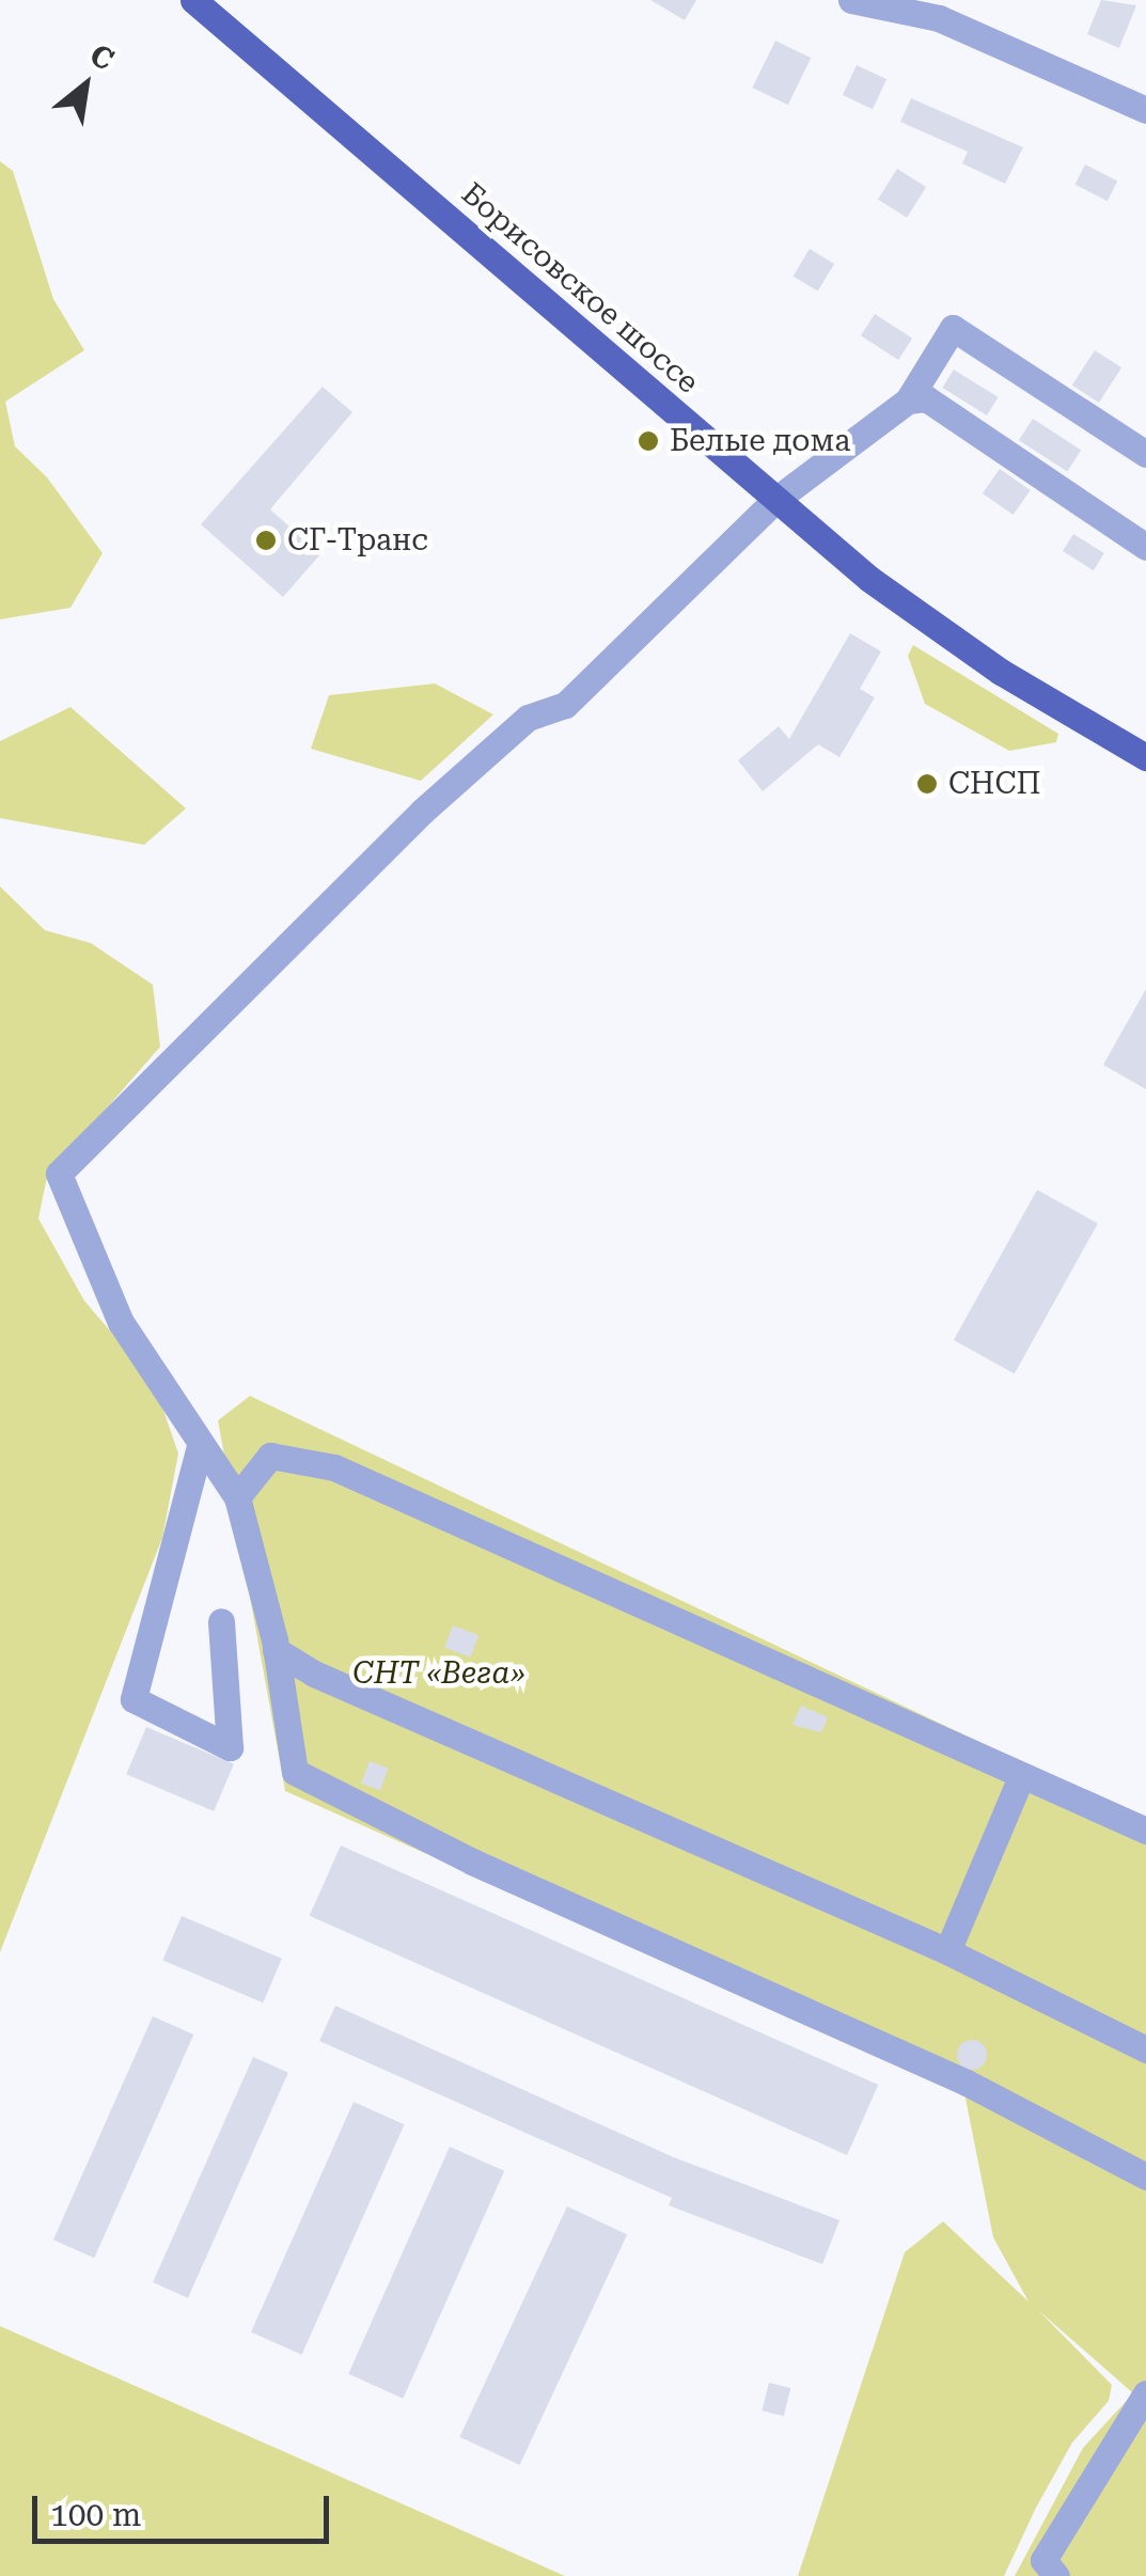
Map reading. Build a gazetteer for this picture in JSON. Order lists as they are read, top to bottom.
{
  "streets": {
    "main road": ["Борисовское шоссе"]
  },
  "parks": ["СНТ «Вега»"],
  "places": ["Белые дома", "СГ-Транс", "СНСП"],
  "scale_bar": "100 m",
  "north": "top right"
}
